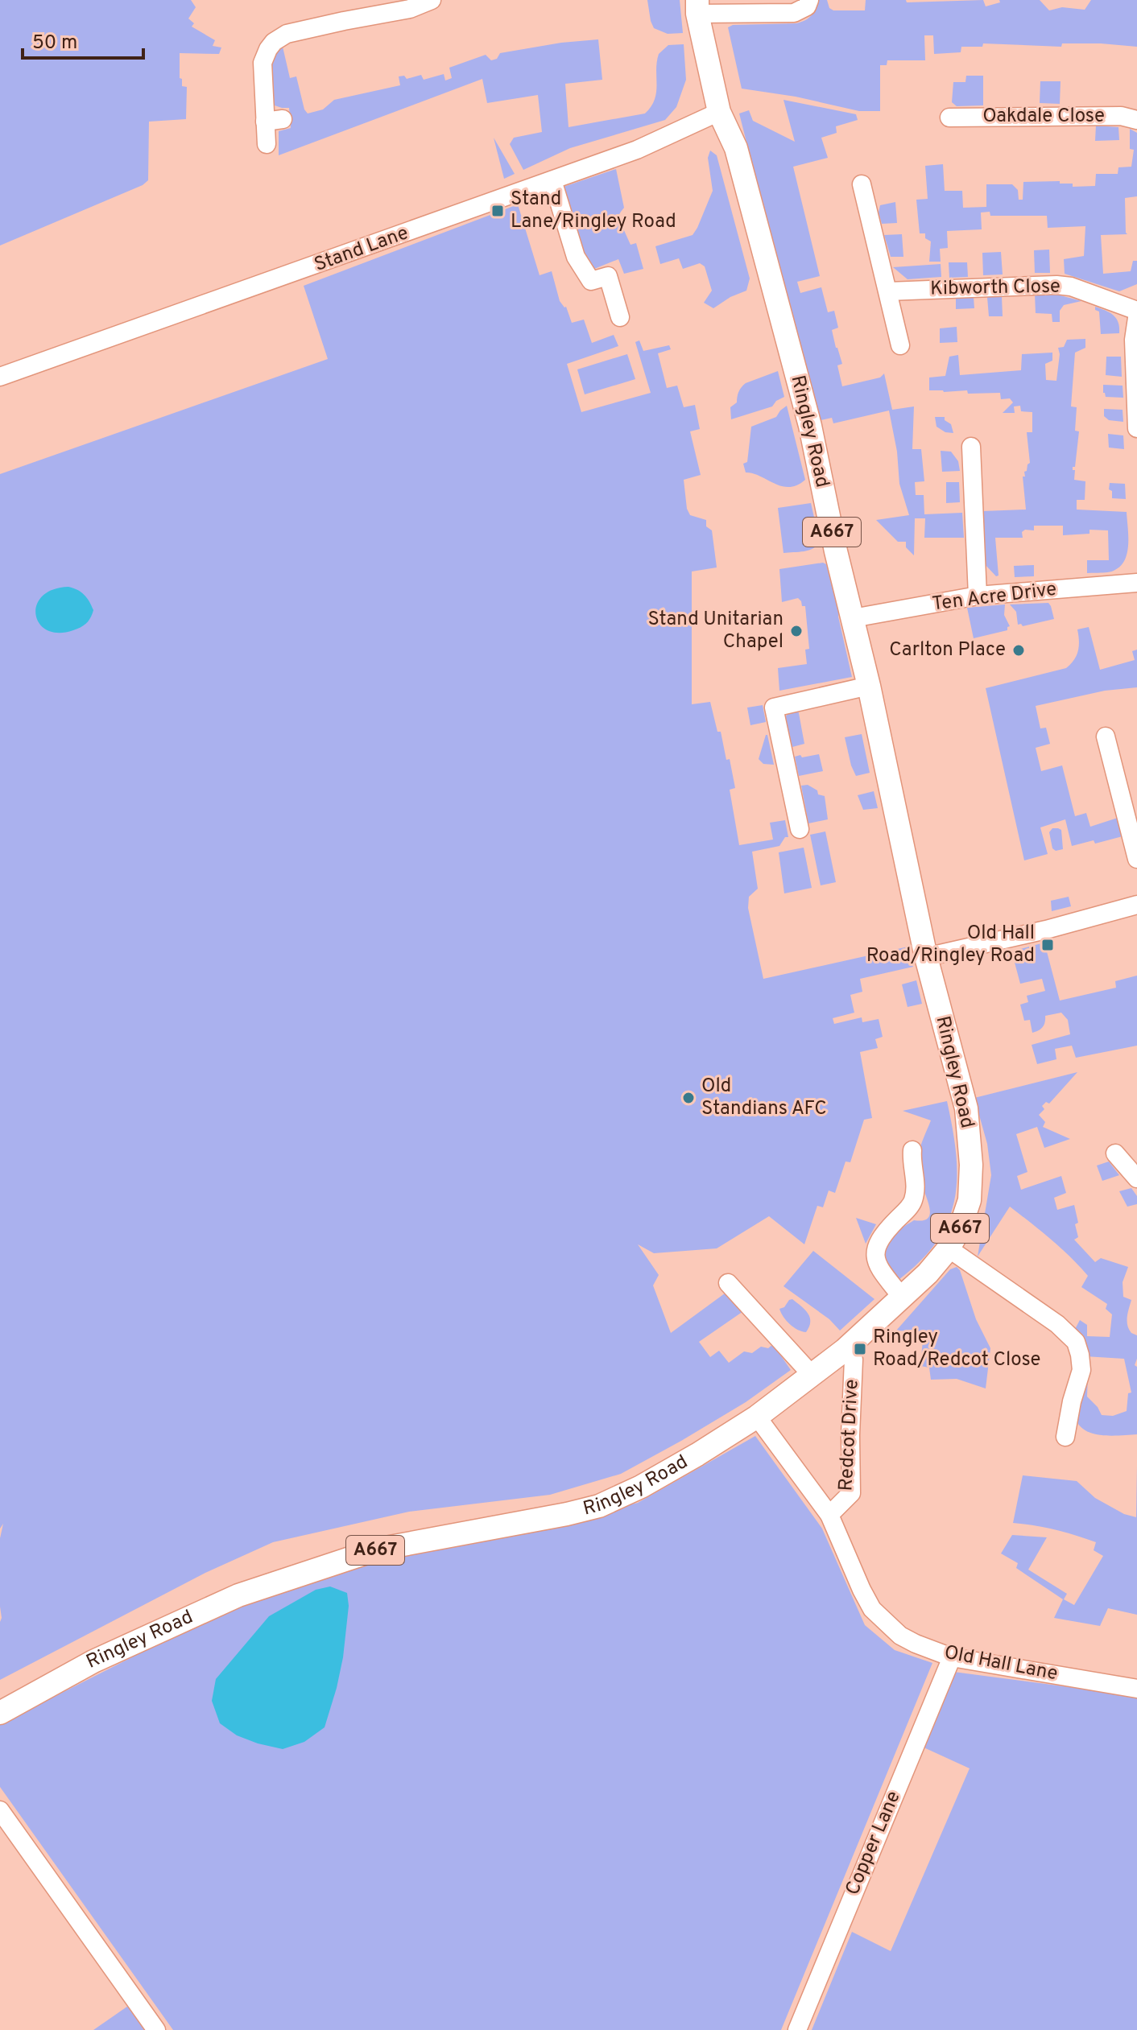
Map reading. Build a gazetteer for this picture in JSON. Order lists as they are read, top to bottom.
{
  "streets": {
    "main road": ["Ringley Road", "A667"],
    "street": [
      "Oakdale Close",
      "Stand Lane",
      "Kibworth Close",
      "Ten Acre Drive",
      "Redcot Drive",
      "Old Hall Lane",
      "Copper Lane"
    ]
  },
  "crossings": [
    ["Stand Lane", "Ringley Road"],
    ["Ringley Road", "Ten Acre Drive"],
    ["Ringley Road", "Redcot Drive"],
    ["Ringley Road", "Old Hall Lane"],
    ["Redcot Drive", "Old Hall Lane"],
    ["Old Hall Lane", "Copper Lane"]
  ],
  "places": {
    "transit": ["Stand Lane/Ringley Road", "Old Hall Road/Ringley Road", "Ringley Road/Redcot Close"],
    "other": ["Stand Unitarian Chapel", "Carlton Place", "Old Standians AFC"]
  },
  "scale_bar": "50 m"
}
